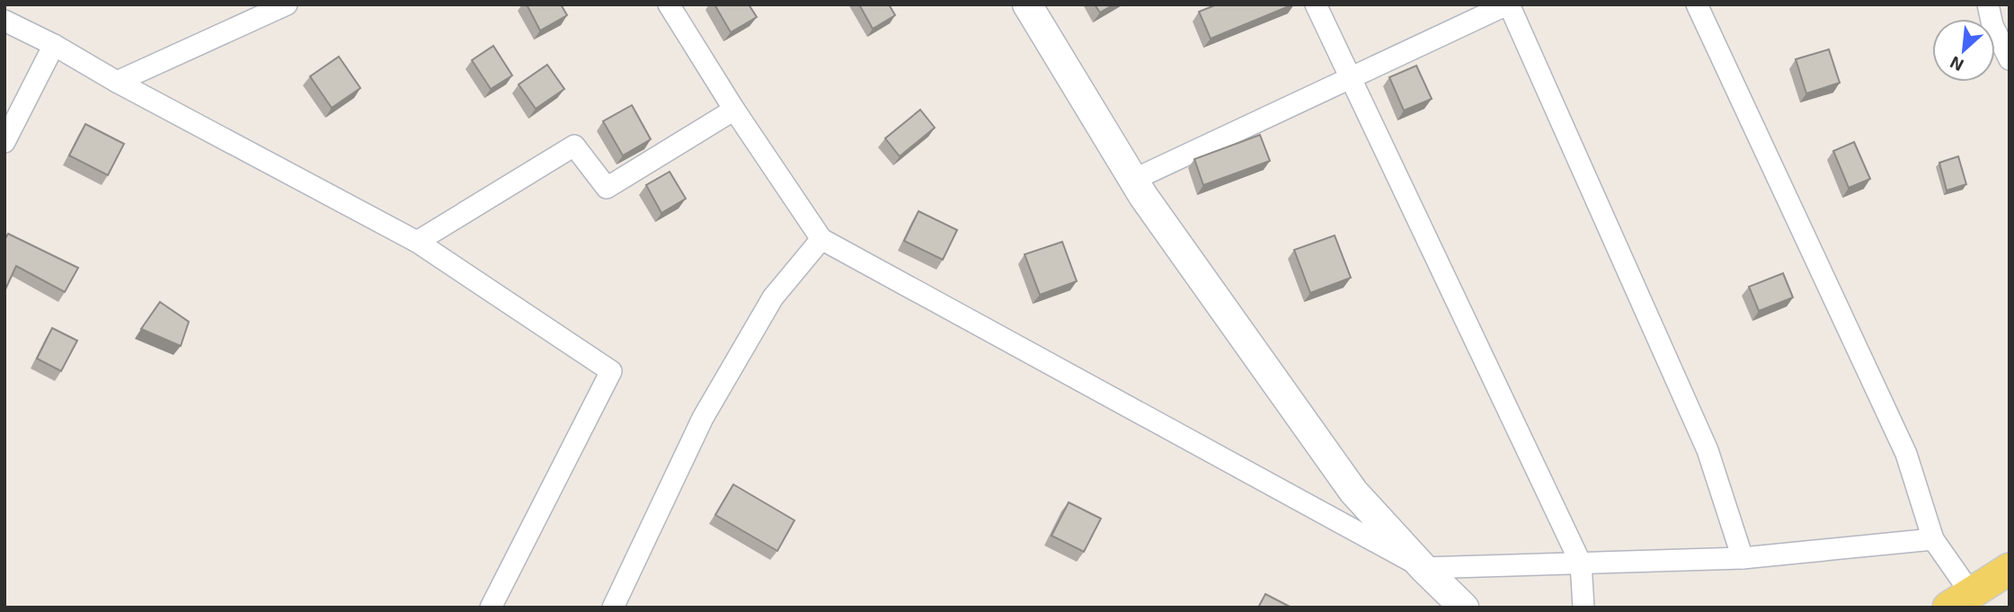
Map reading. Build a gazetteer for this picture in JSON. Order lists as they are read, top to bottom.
{
  "north": "bottom left"
}
